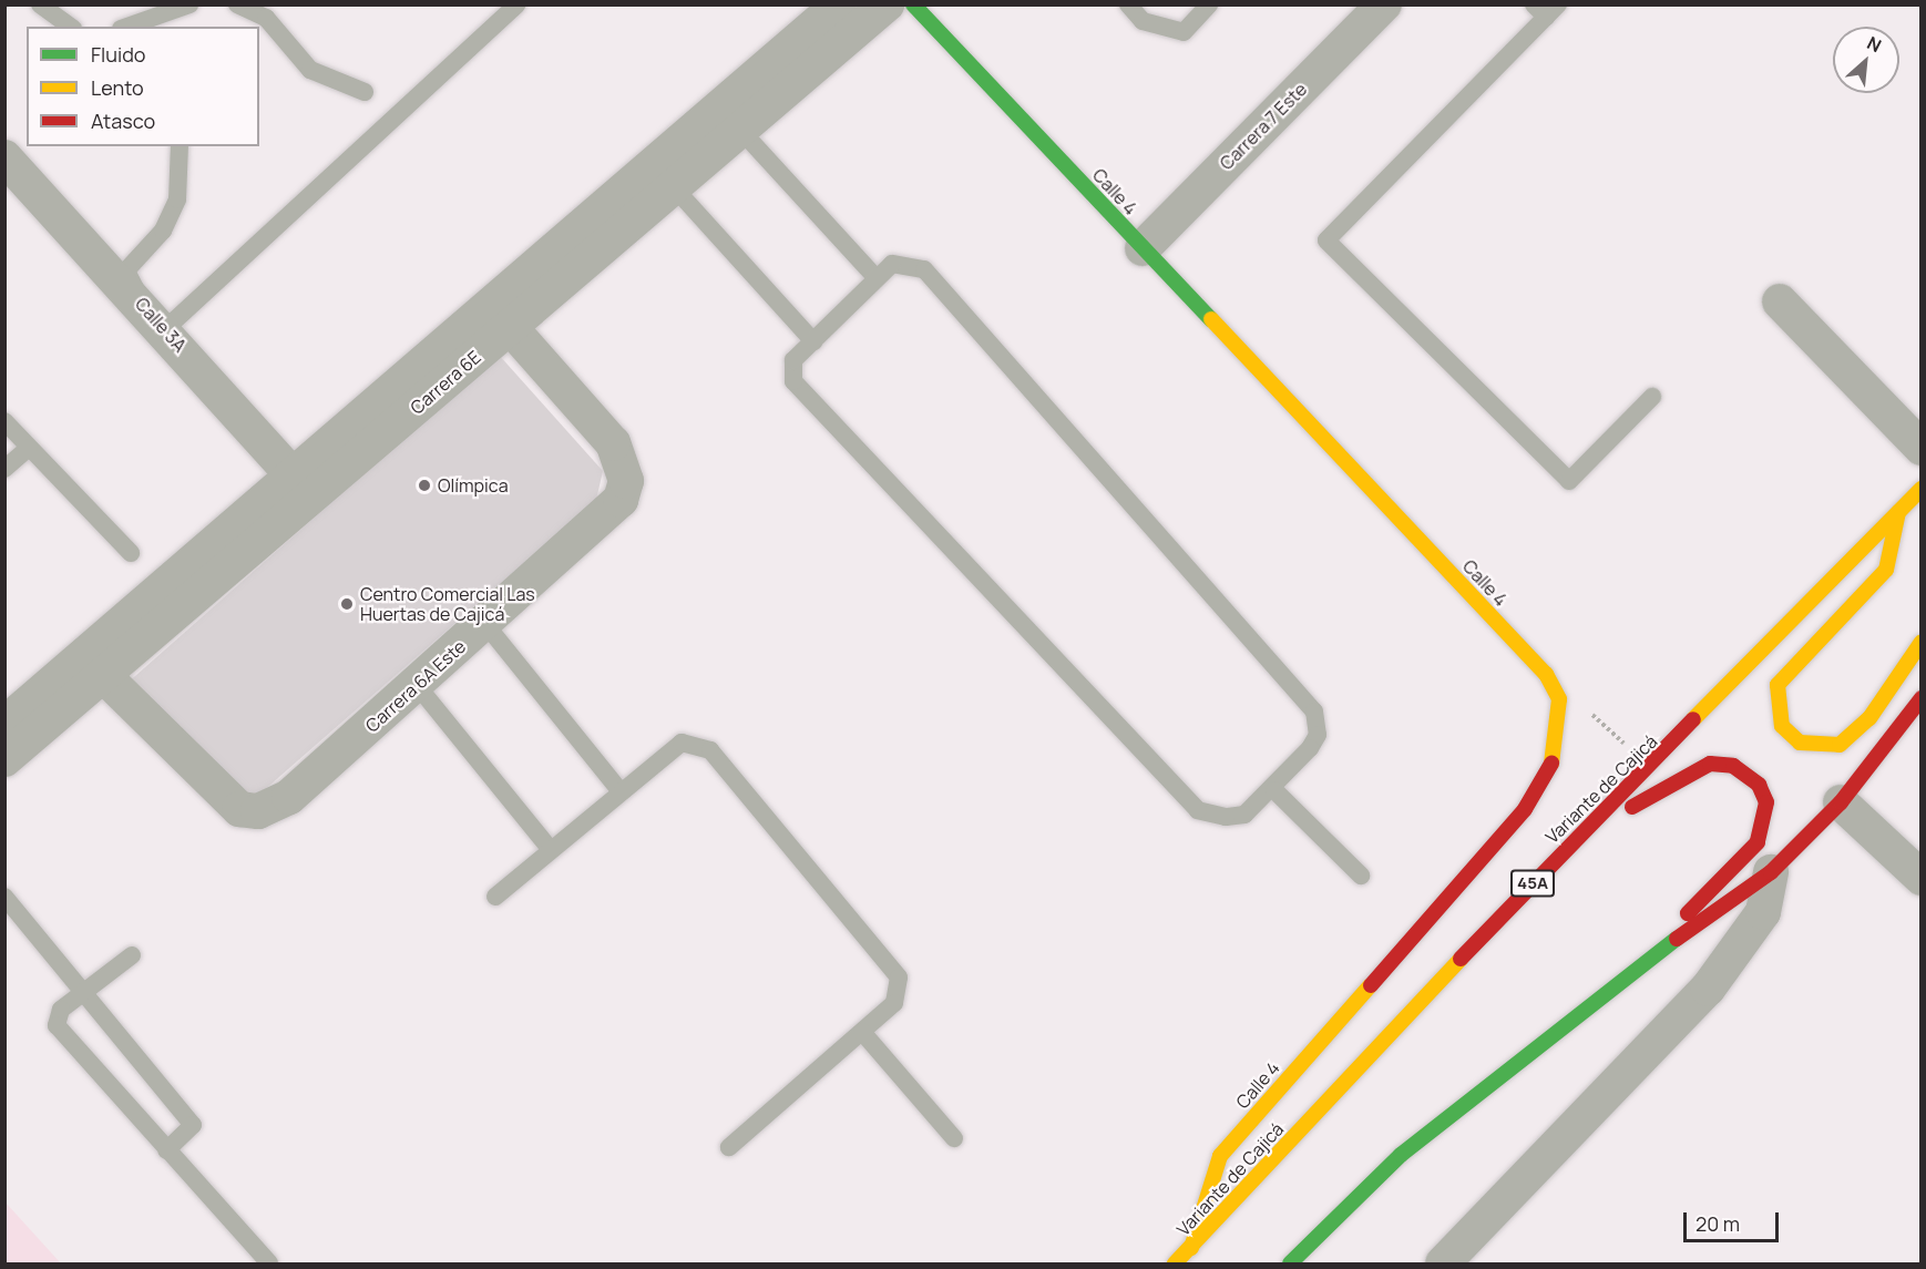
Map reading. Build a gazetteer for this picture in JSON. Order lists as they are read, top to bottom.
{
  "streets": {
    "main road": ["Calle 4", "Variante de Cajicá", "45A"],
    "street": [
      "Carrera 7 Este",
      "Calle 3A",
      "Carrera 6E",
      "Carrera 6A Este"
    ]
  },
  "crossings": [
    ["Carrera 7 Este", "Calle 4"],
    ["Calle 4", "Variante de Cajicá"],
    ["Calle 3A", "Carrera 6E"],
    ["Carrera 6E", "Carrera 6A Este"]
  ],
  "places": ["Olímpica", "Centro Comercial Las Huertas de Cajicá"],
  "legend": ["Fluido", "Lento", "Atasco"],
  "scale_bar": "20 m",
  "north": "top right"
}
